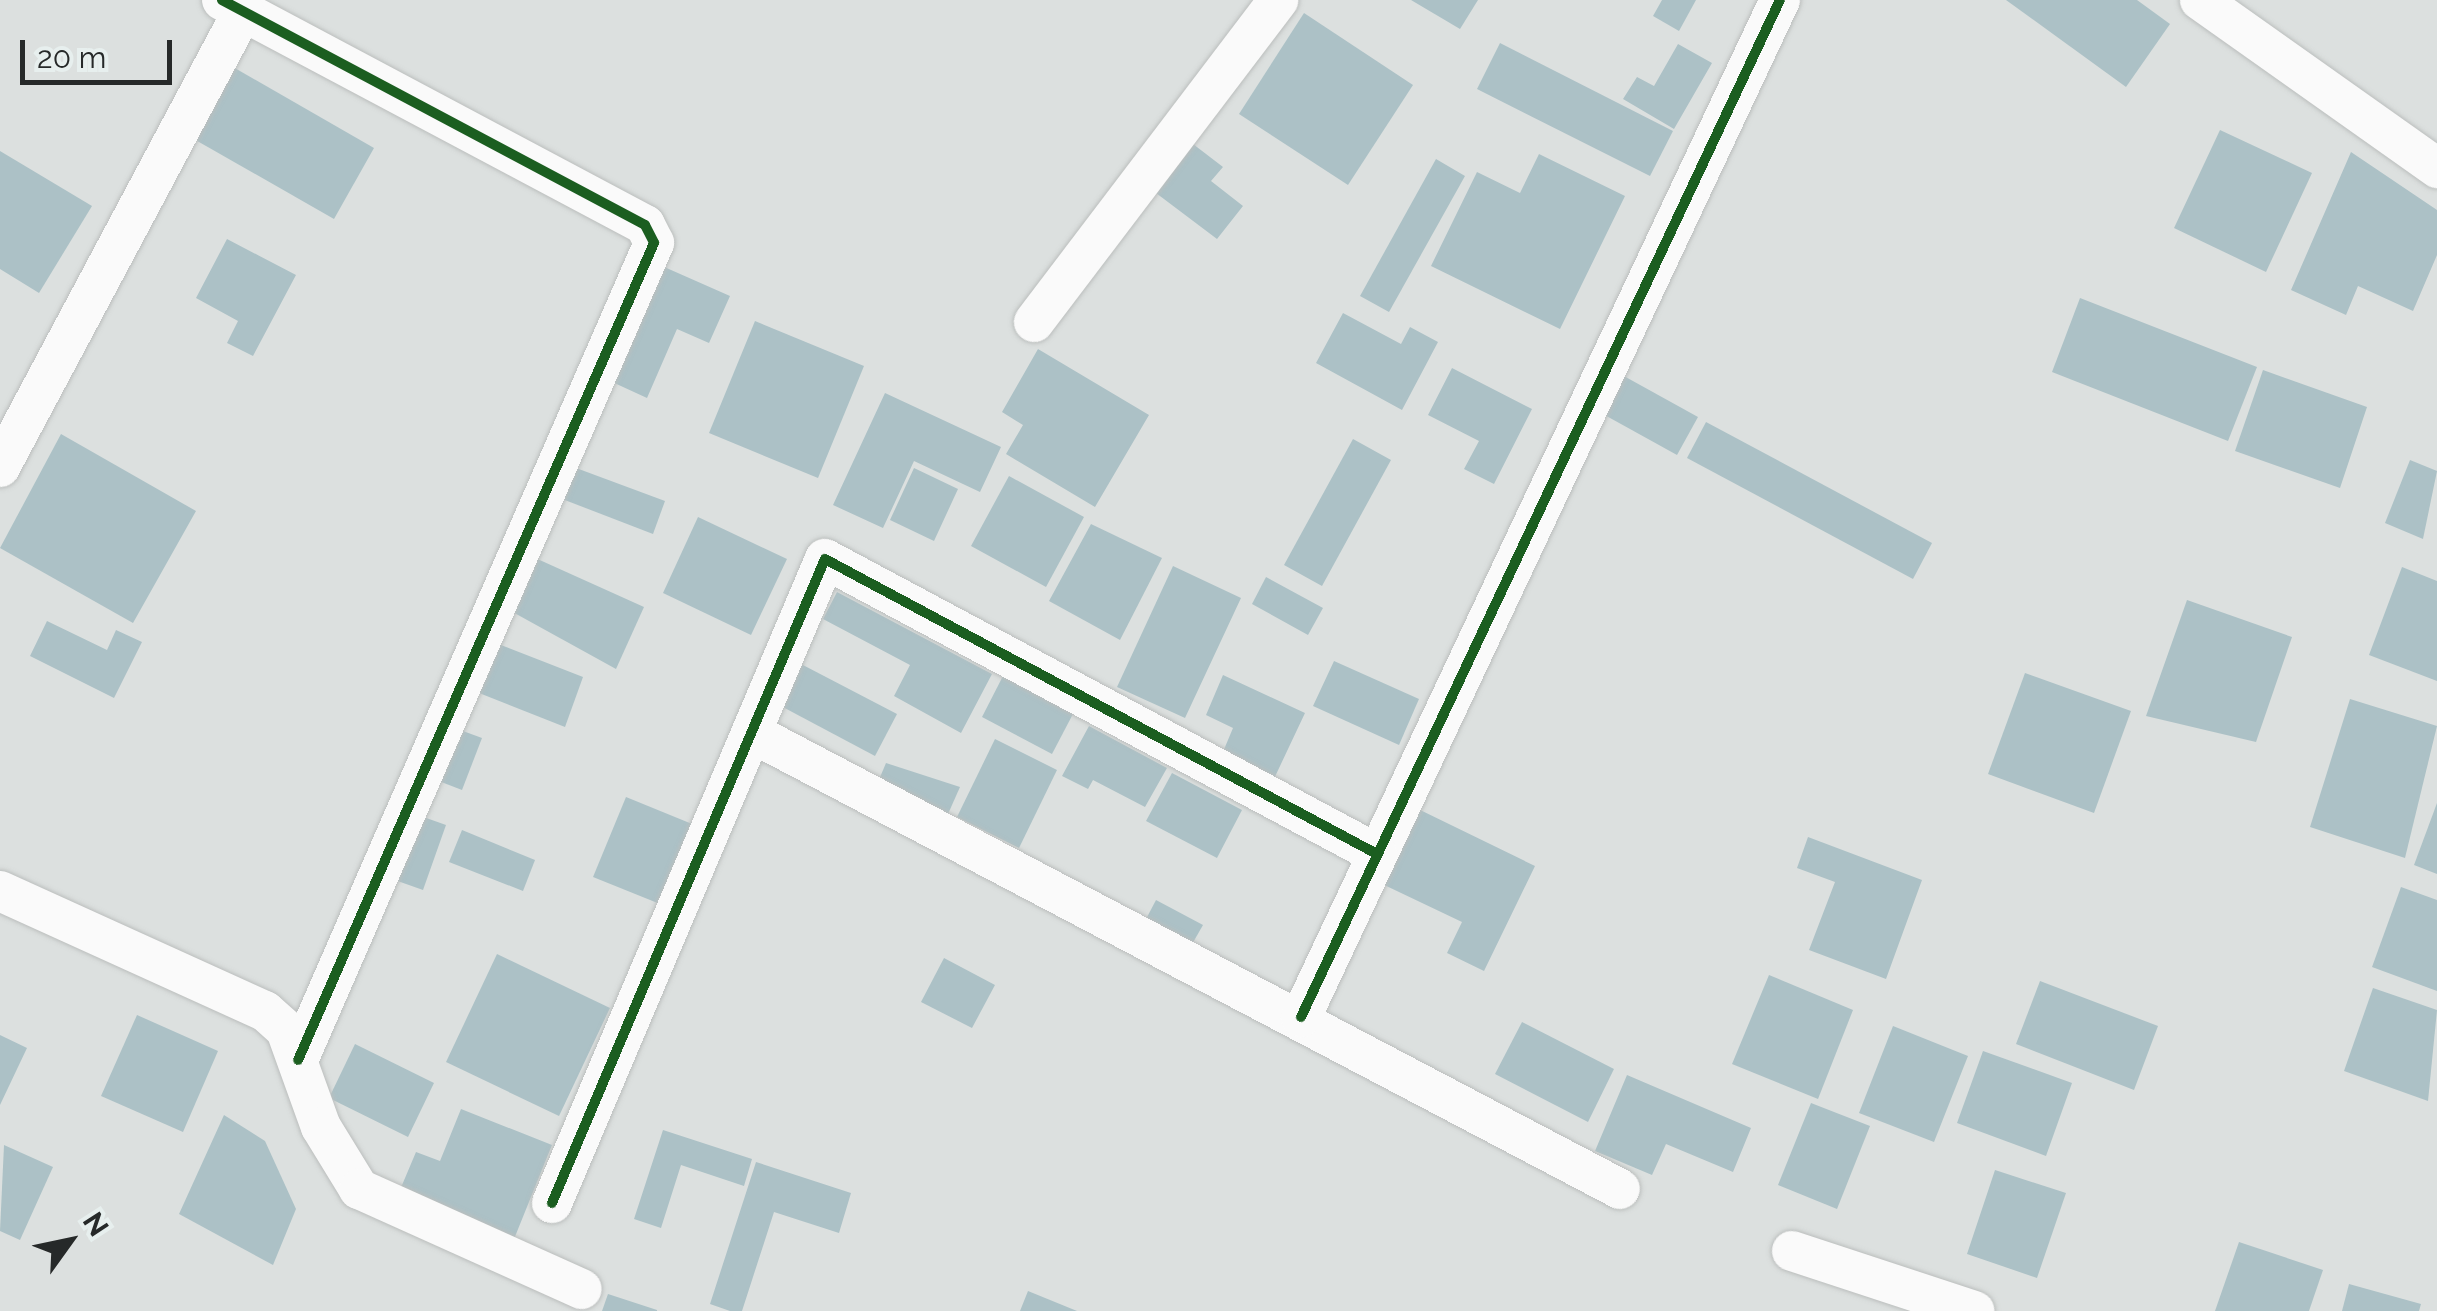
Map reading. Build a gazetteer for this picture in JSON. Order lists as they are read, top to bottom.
{
  "scale_bar": "20 m",
  "north": "top right"
}
